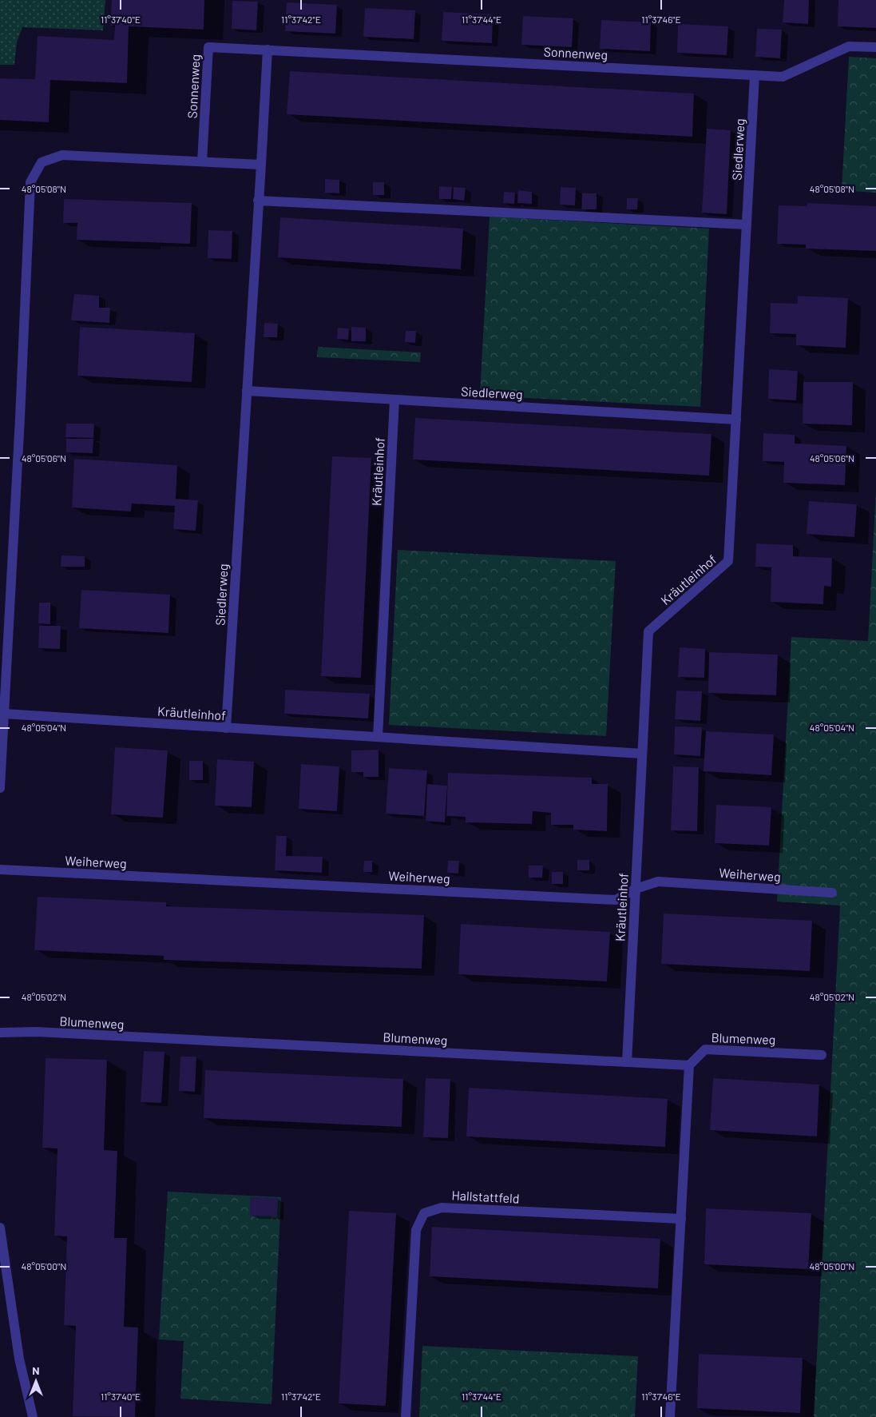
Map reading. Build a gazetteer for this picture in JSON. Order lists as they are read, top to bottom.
{
  "streets": {
    "street": [
      "Sonnenweg",
      "Siedlerweg",
      "Kräutleinhof",
      "Weiherweg",
      "Blumenweg",
      "Hallstattfeld"
    ]
  },
  "crossings": [
    ["Sonnenweg", "Siedlerweg"],
    ["Siedlerweg", "Kräutleinhof"],
    ["Kräutleinhof", "Weiherweg"],
    ["Kräutleinhof", "Blumenweg"]
  ],
  "north": "top",
  "coordinates": [
    "11°37'40\"E",
    "11°37'42\"E",
    "11°37'44\"E",
    "11°37'46\"E",
    "48°05'08\"N",
    "48°05'06\"N",
    "48°05'04\"N",
    "48°05'02\"N",
    "48°05'00\"N"
  ]
}
